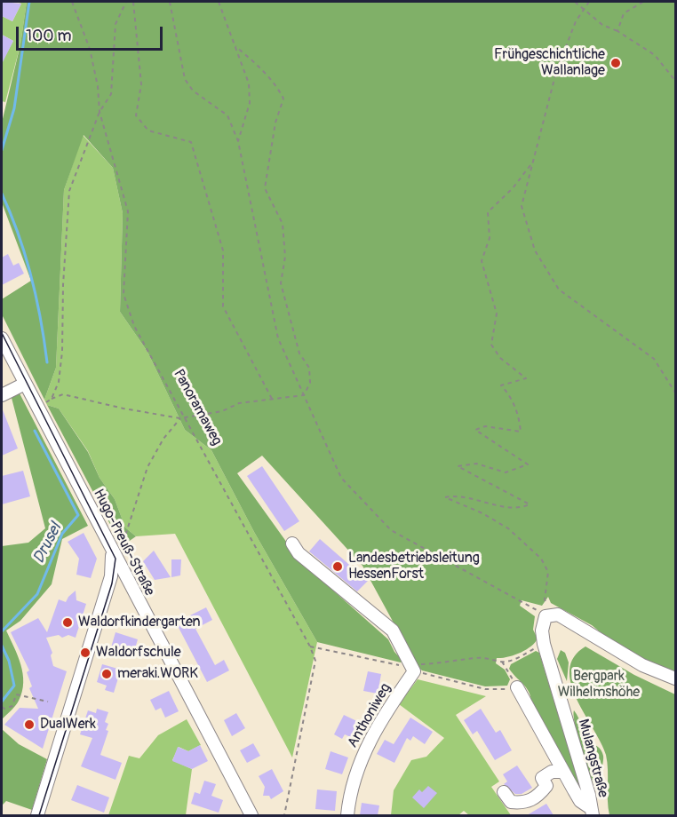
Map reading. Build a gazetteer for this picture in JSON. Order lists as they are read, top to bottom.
{
  "streets": {
    "street": ["Hugo-Preuß-Straße", "Anthoniweg", "Mulangstraße"],
    "path": ["Panoramaweg"]
  },
  "water": ["Drusel"],
  "parks": ["Bergpark Wilhelmshöhe"],
  "places": [
    "Frühgeschichtliche Wallanlage",
    "Landesbetriebsleitung HessenForst",
    "Waldorfkindergarten",
    "Waldorfschule",
    "meraki.WORK",
    "DualWerk"
  ],
  "scale_bar": "100 m"
}
